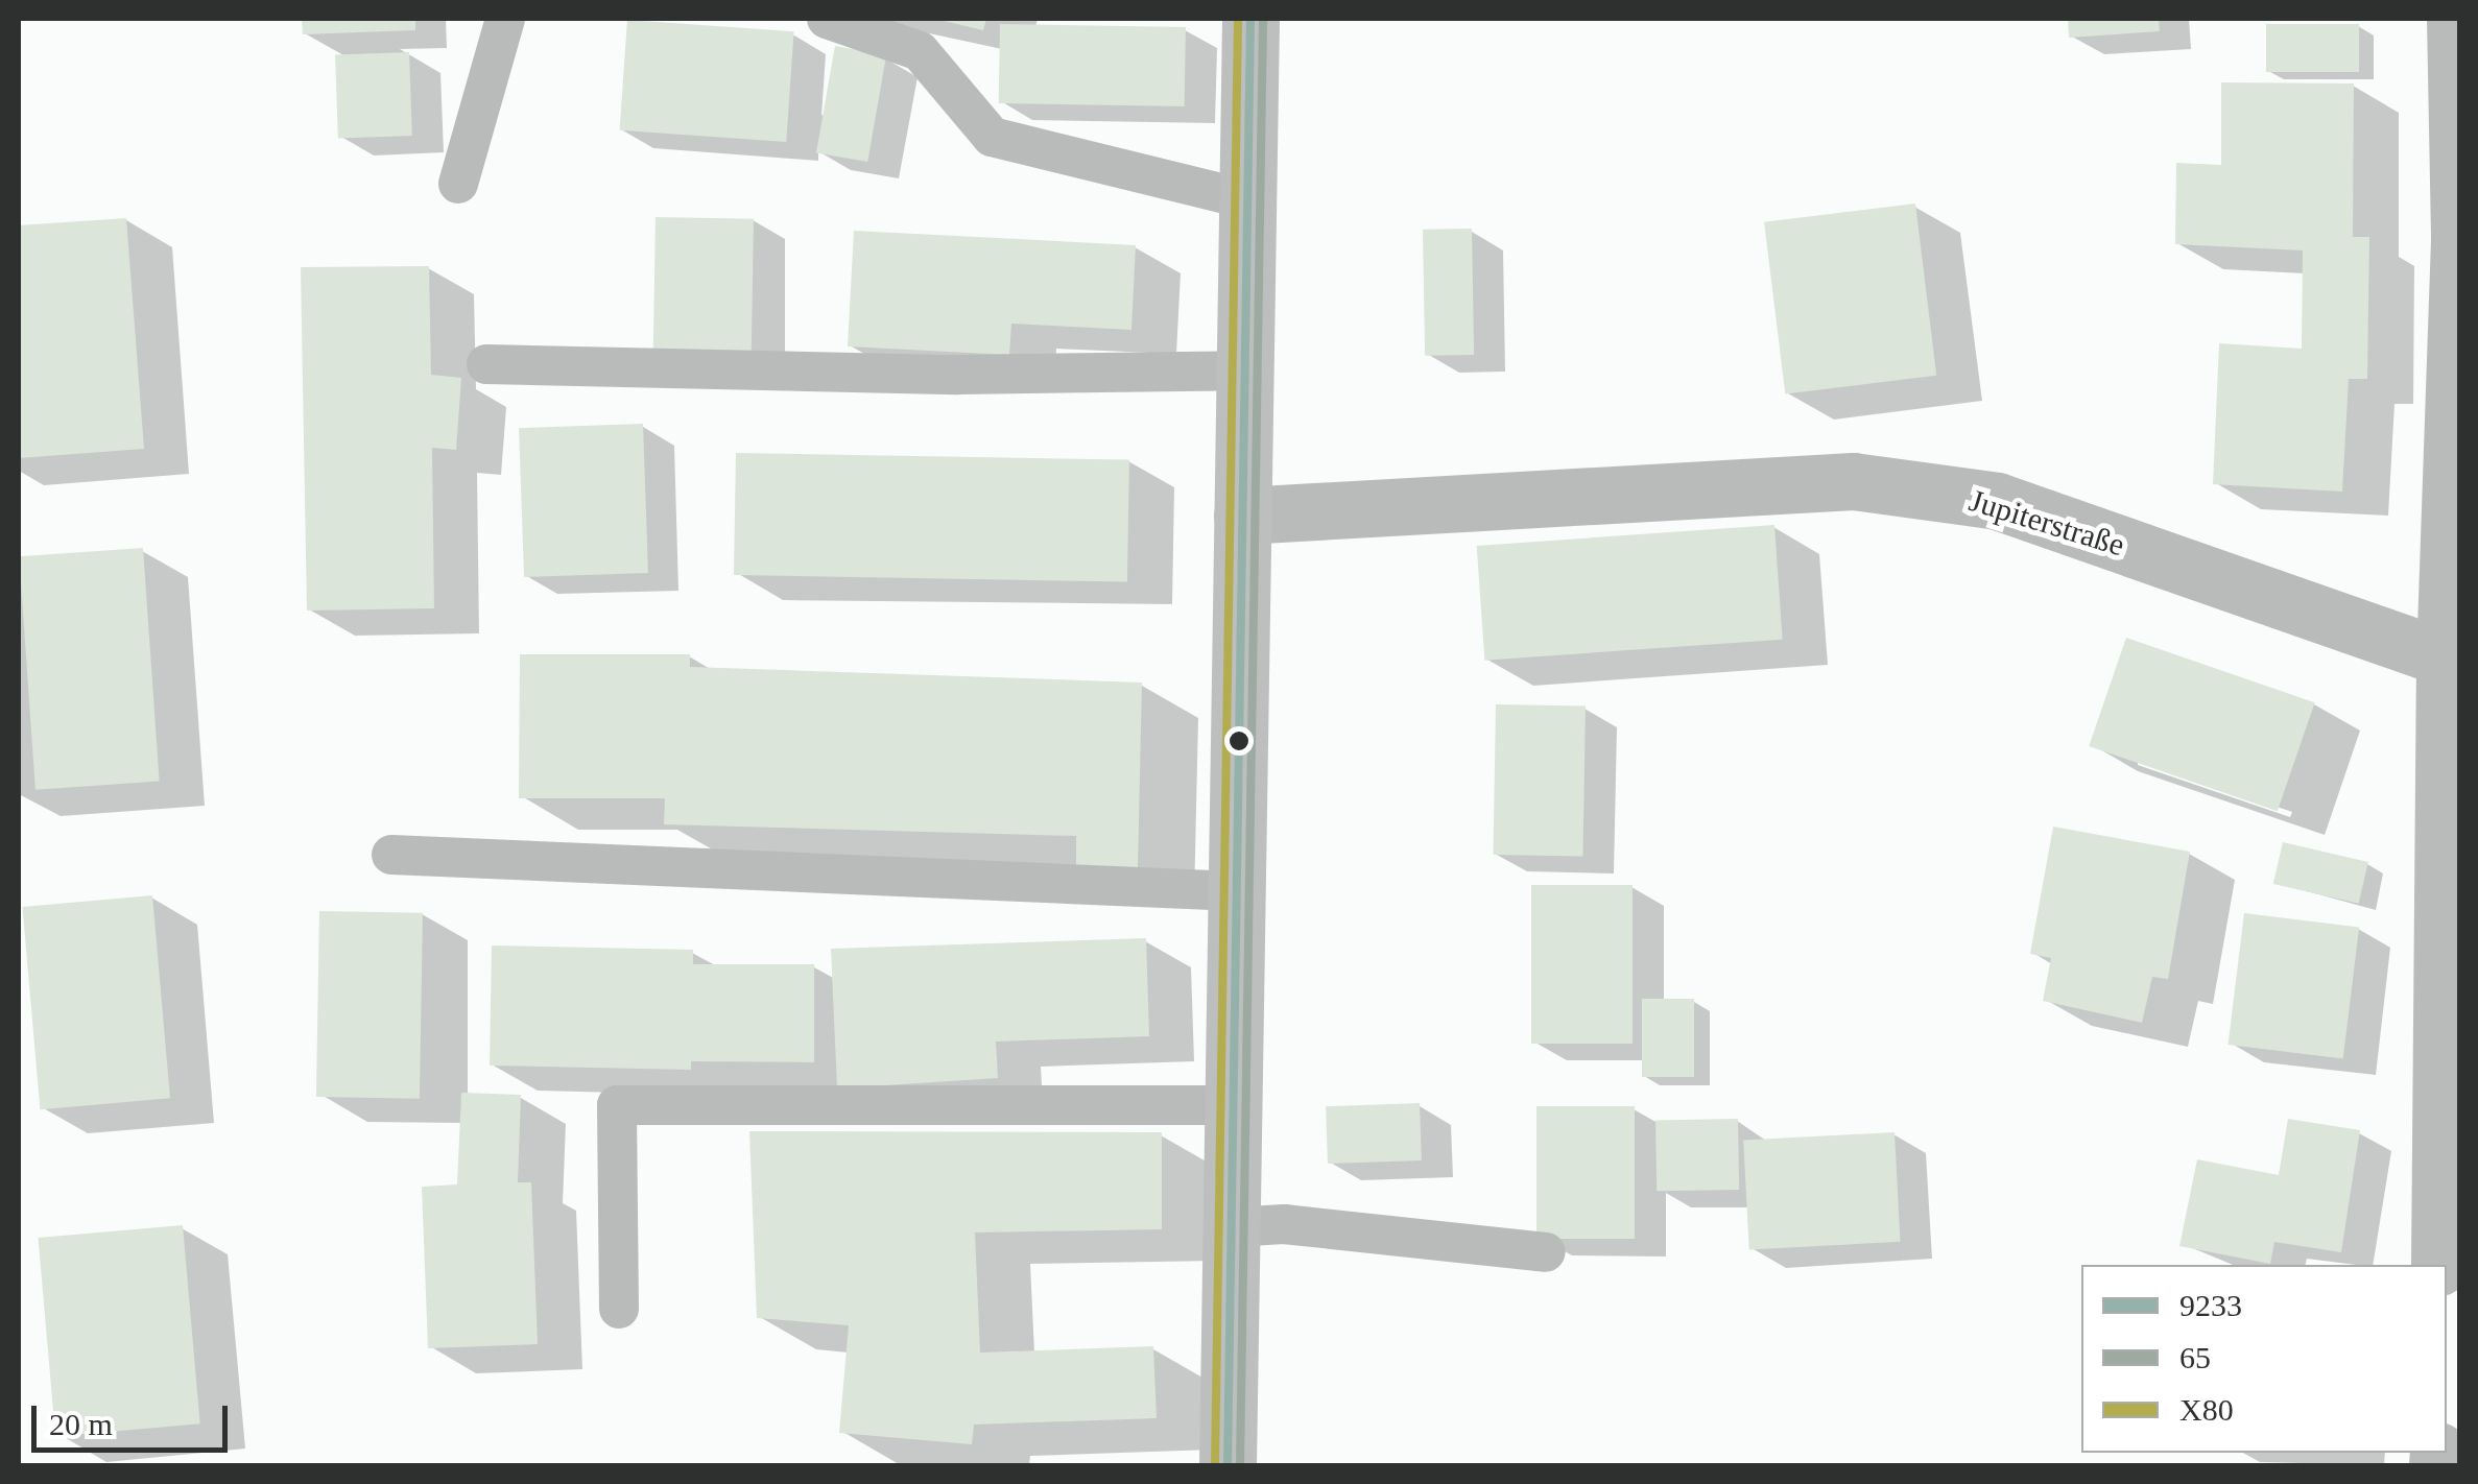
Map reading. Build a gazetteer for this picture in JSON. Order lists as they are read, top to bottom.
{
  "streets": {
    "street": ["Jupiterstraße"]
  },
  "lines": ["transit line 9233", "transit line 65", "transit line X80"],
  "legend": ["9233", "65", "X80"],
  "scale_bar": "20 m"
}
